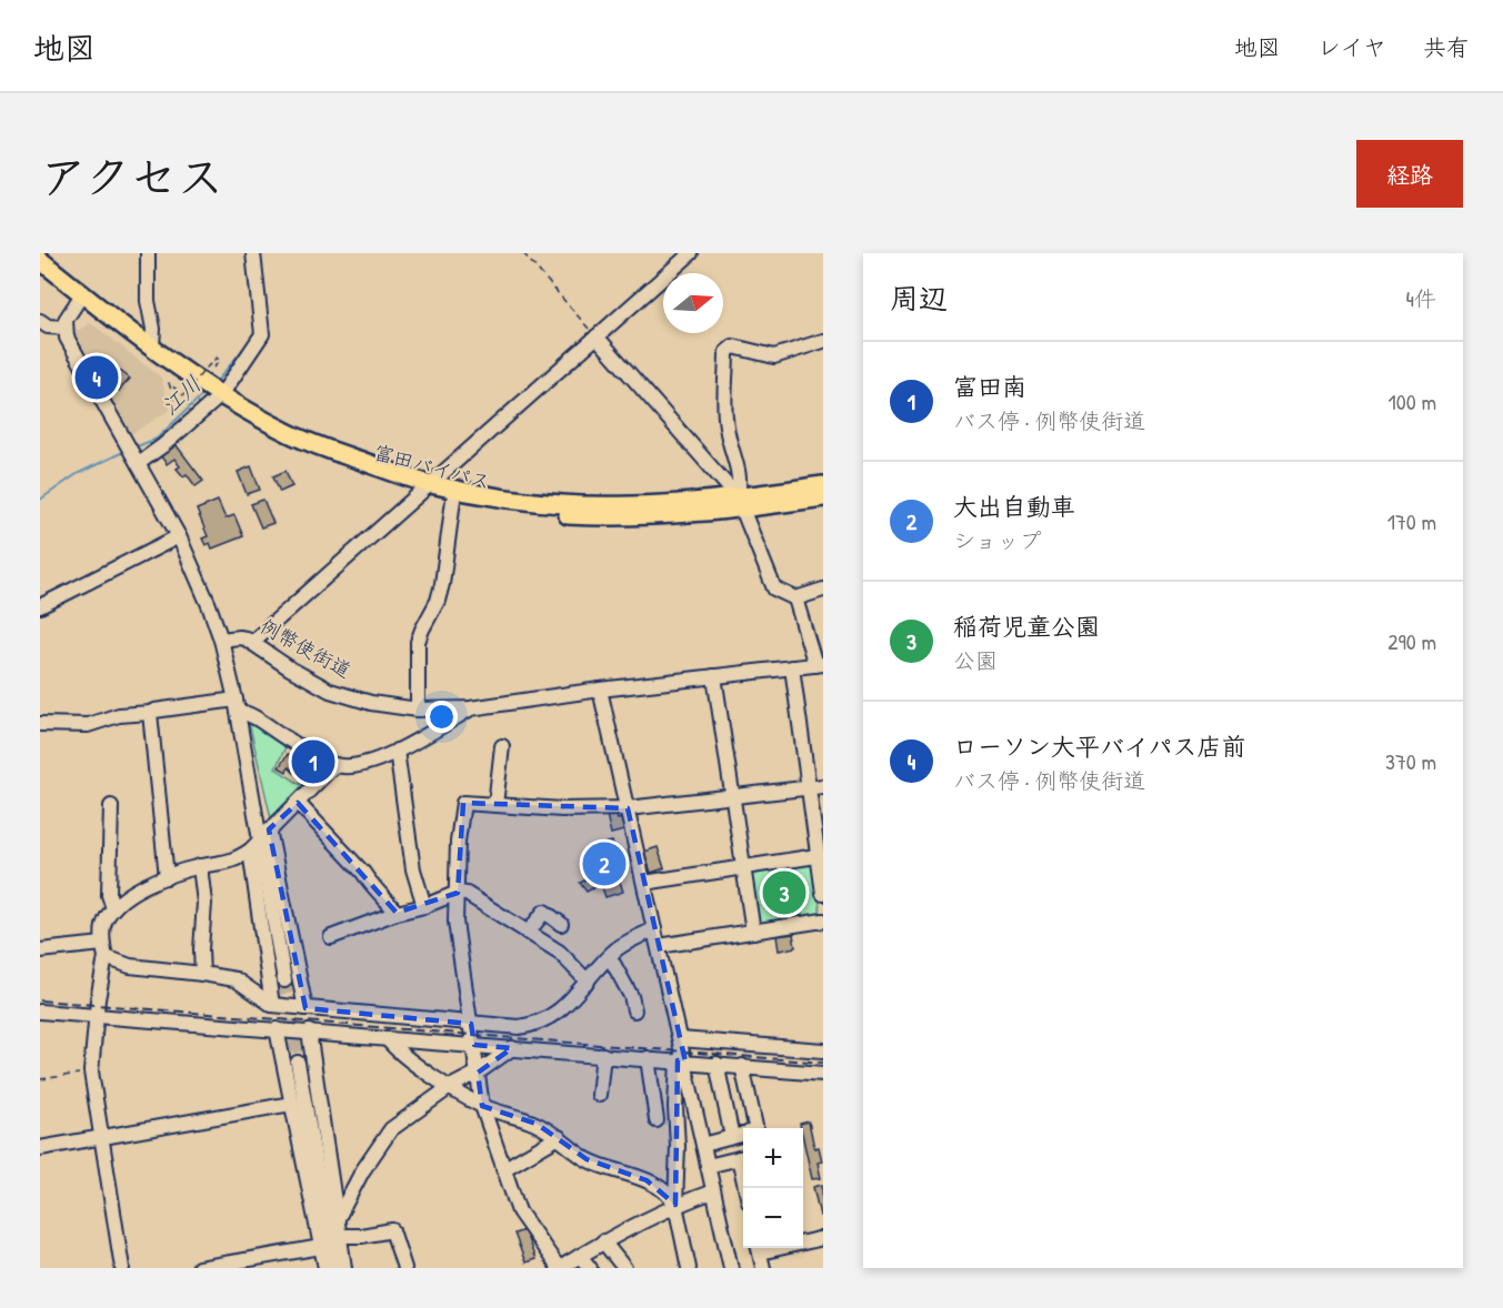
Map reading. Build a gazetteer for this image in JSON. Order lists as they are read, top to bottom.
{
  "streets": {
    "main road": ["富田バイパス"],
    "street": ["例幣使街道"]
  },
  "water": ["江川"],
  "north": "right",
  "page": {
    "header": "地図",
    "nav": ["地図", "レイヤ", "共有"],
    "title": "アクセス",
    "buttons": "経路",
    "heading": ["周辺", "4件"],
    "list": [
      {
        "mark": "1",
        "name": "富田南",
        "note": "バス停 · 例幣使街道",
        "value": "100 m"
      },
      {
        "mark": "2",
        "name": "大出自動車",
        "note": "ショップ",
        "value": "170 m"
      },
      {
        "mark": "3",
        "name": "稲荷児童公園",
        "note": "公園",
        "value": "290 m"
      },
      {
        "mark": "4",
        "name": "ローソン大平バイパス店前",
        "note": "バス停 · 例幣使街道",
        "value": "370 m"
      }
    ],
    "pins": [
      "4",
      "1",
      "2",
      "3"
    ],
    "map_buttons": ["+", "−"]
  }
}
